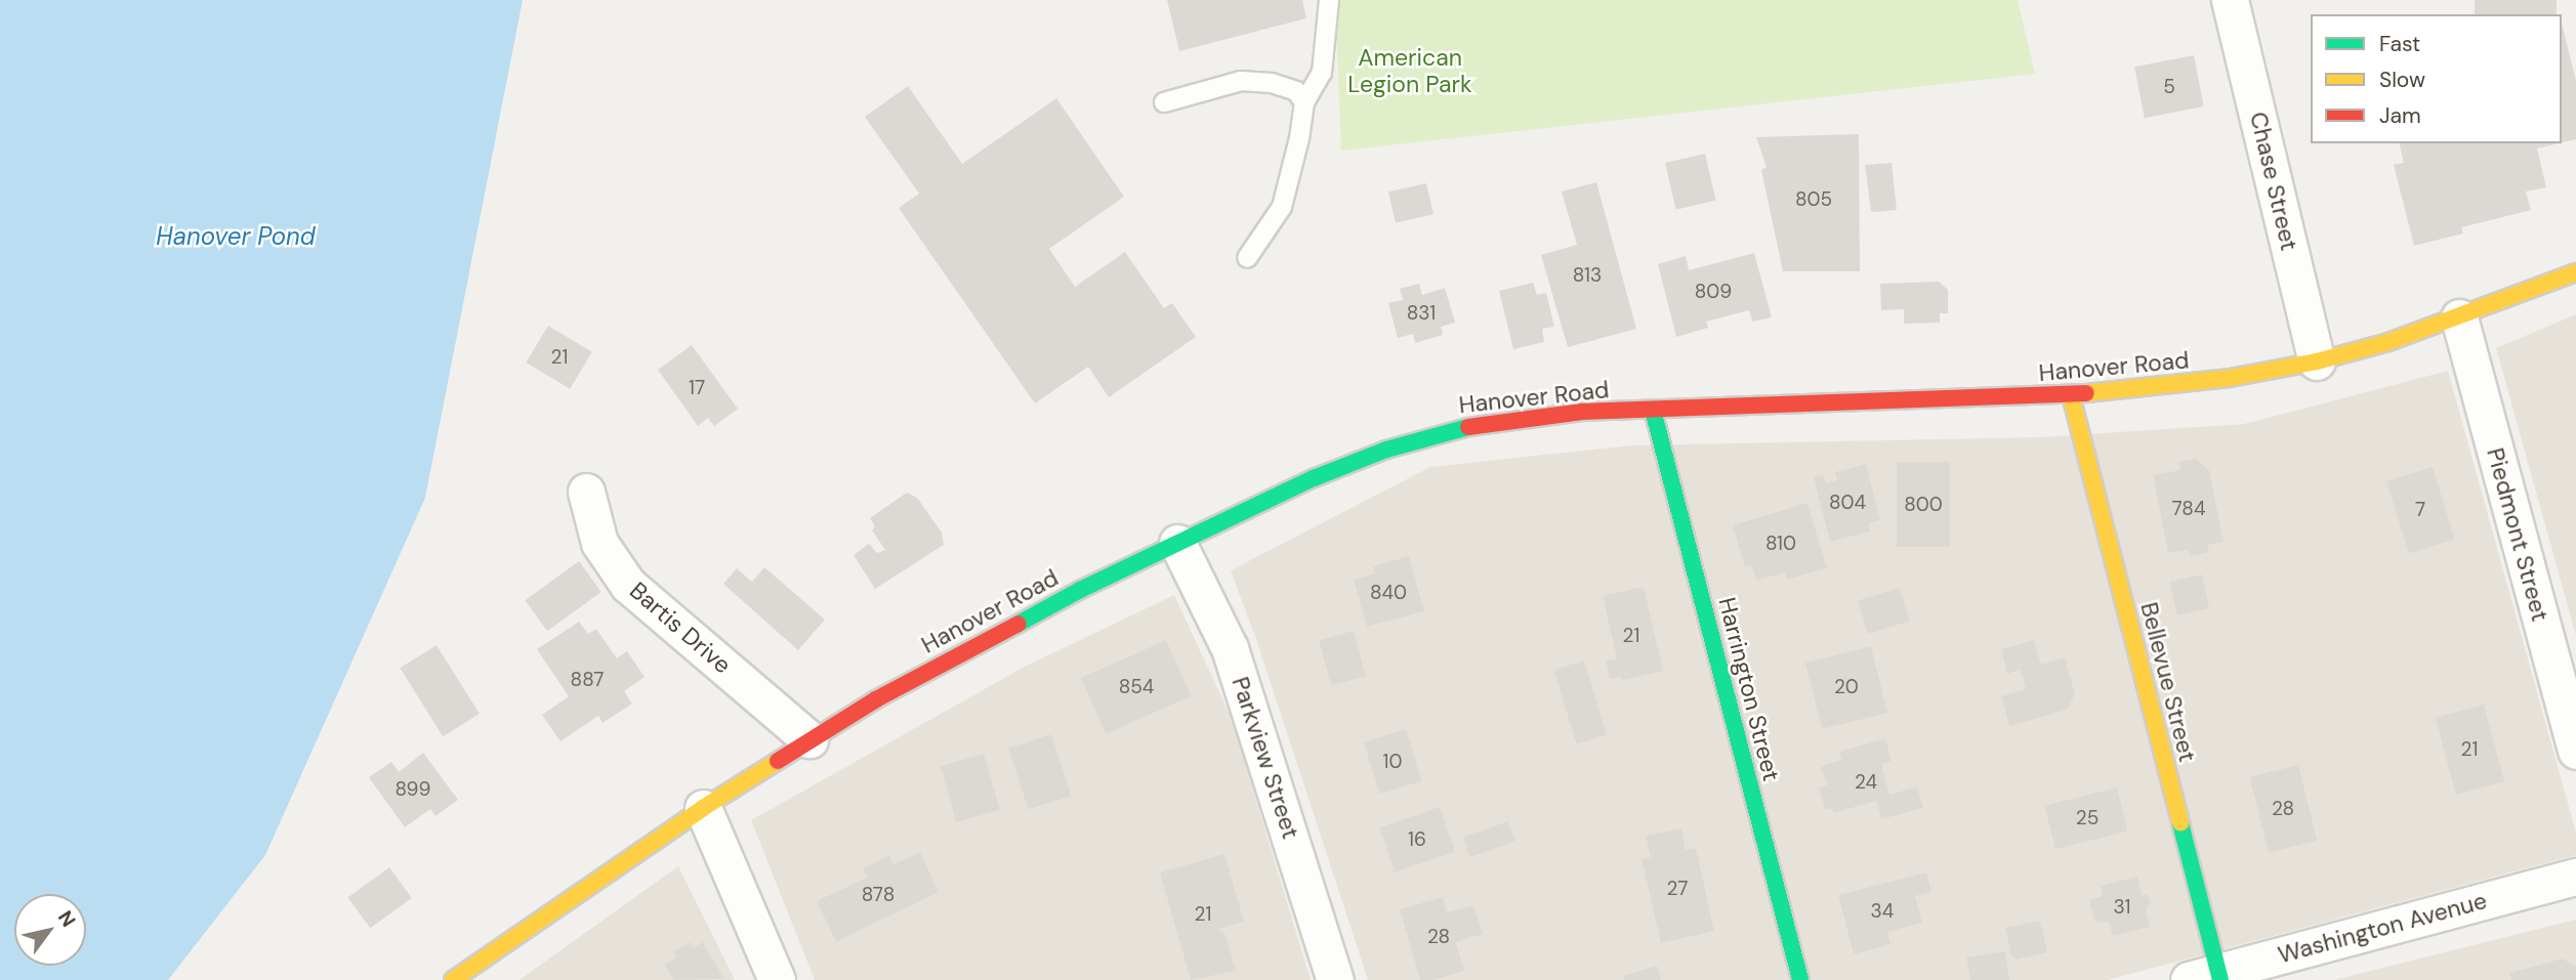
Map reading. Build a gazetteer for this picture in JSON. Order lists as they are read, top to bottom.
{
  "streets": {
    "main road": ["Hanover Road", "Bellevue Street", "Harrington Street"],
    "street": [
      "Chase Street",
      "Piedmont Street",
      "Bartis Drive",
      "Parkview Street",
      "Washington Avenue"
    ]
  },
  "crossings": [
    ["Chase Street", "Hanover Road"],
    ["Hanover Road", "Piedmont Street"],
    ["Hanover Road", "Bartis Drive"],
    ["Hanover Road", "Bellevue Street"],
    ["Hanover Road", "Harrington Street"],
    ["Hanover Road", "Parkview Street"],
    ["Bellevue Street", "Washington Avenue"]
  ],
  "water": ["Hanover Pond"],
  "parks": ["American Legion Park"],
  "house_numbers": [
    "5",
    "805",
    "813",
    "809",
    "831",
    "21",
    "17",
    "804",
    "800",
    "784",
    "7",
    "810",
    "840",
    "21",
    "887",
    "854",
    "20",
    "21",
    "10",
    "24",
    "899",
    "28",
    "25",
    "16",
    "27",
    "878",
    "31",
    "34",
    "21",
    "28"
  ],
  "legend": ["Fast", "Slow", "Jam"],
  "north": "top right"
}
